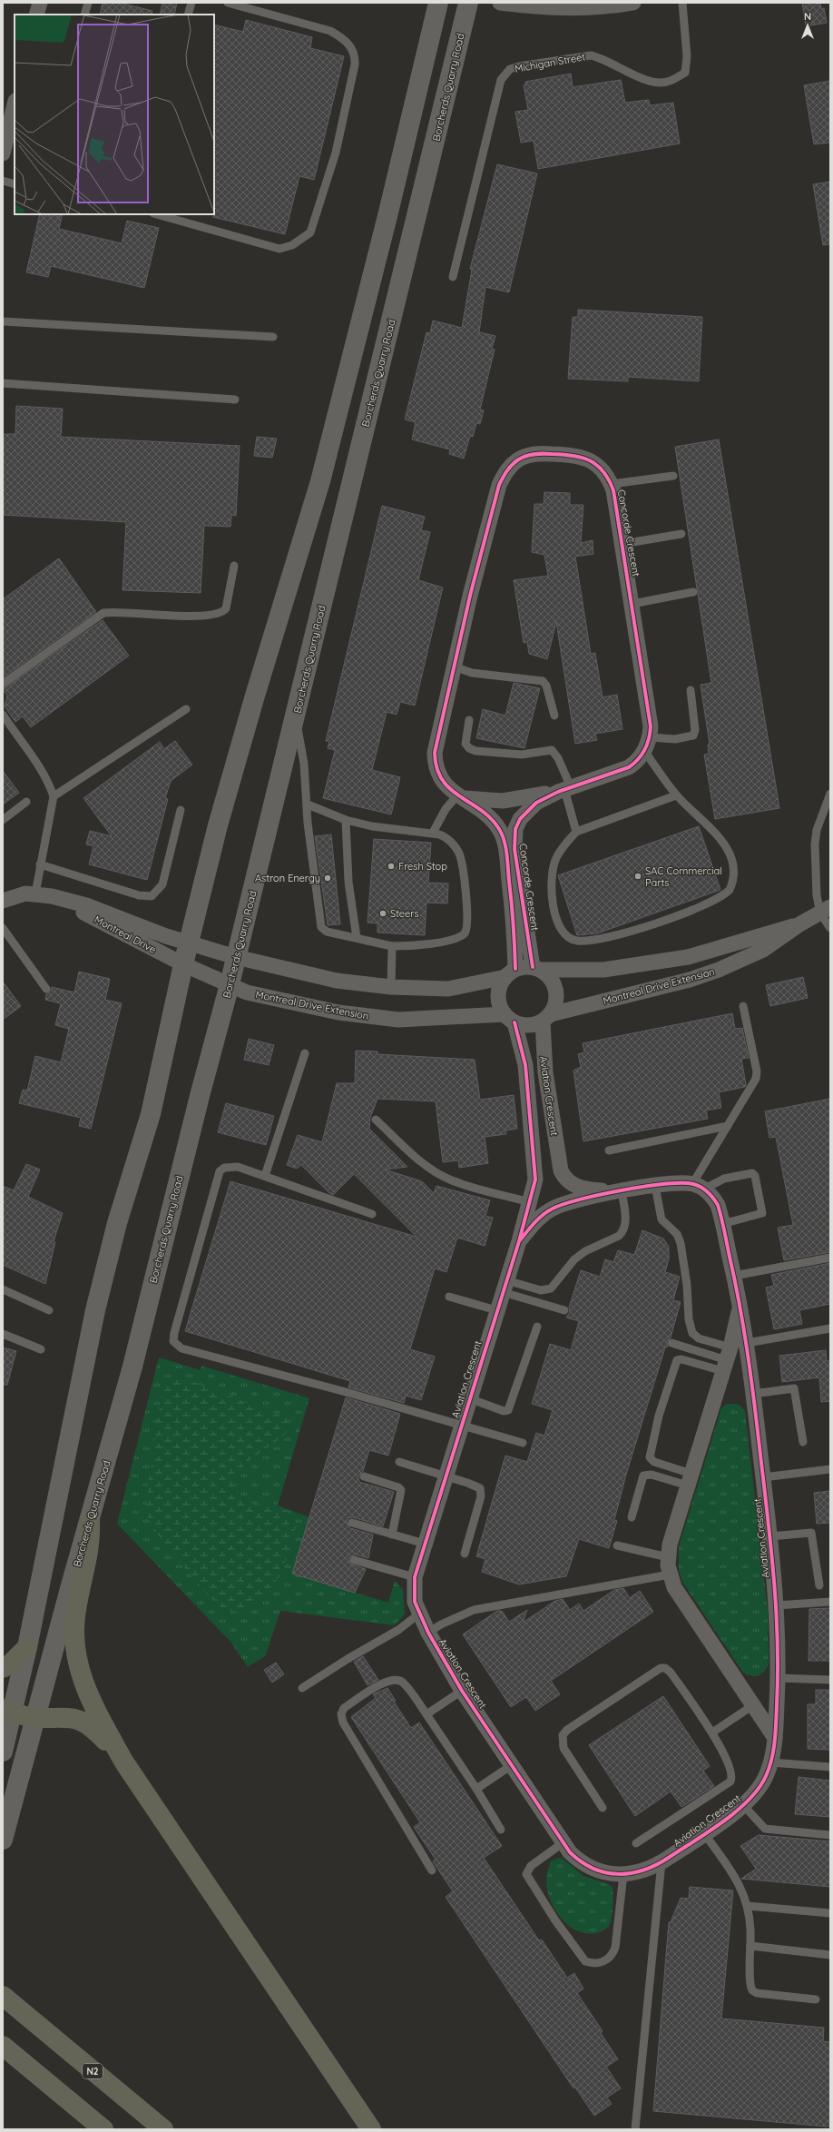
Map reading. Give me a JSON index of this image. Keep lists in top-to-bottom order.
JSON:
{
  "streets": {
    "highway": ["N2"],
    "main road": ["Borcherds Quarry Road"],
    "street": [
      "Concorde Crescent",
      "Montreal Drive",
      "Montreal Drive Extension",
      "Aviation Crescent"
    ],
    "lane": ["Michigan Street"]
  },
  "crossings": [
    ["Borcherds Quarry Road", "Montreal Drive"],
    ["Borcherds Quarry Road", "Montreal Drive Extension"],
    ["Concorde Crescent", "Montreal Drive Extension"],
    ["Concorde Crescent", "Aviation Crescent"],
    ["Montreal Drive", "Montreal Drive Extension"],
    ["Montreal Drive Extension", "Aviation Crescent"]
  ],
  "places": [
    "Fresh Stop",
    "SAC Commercial Parts",
    "Astron Energy",
    "Steers"
  ],
  "north": "top"
}
